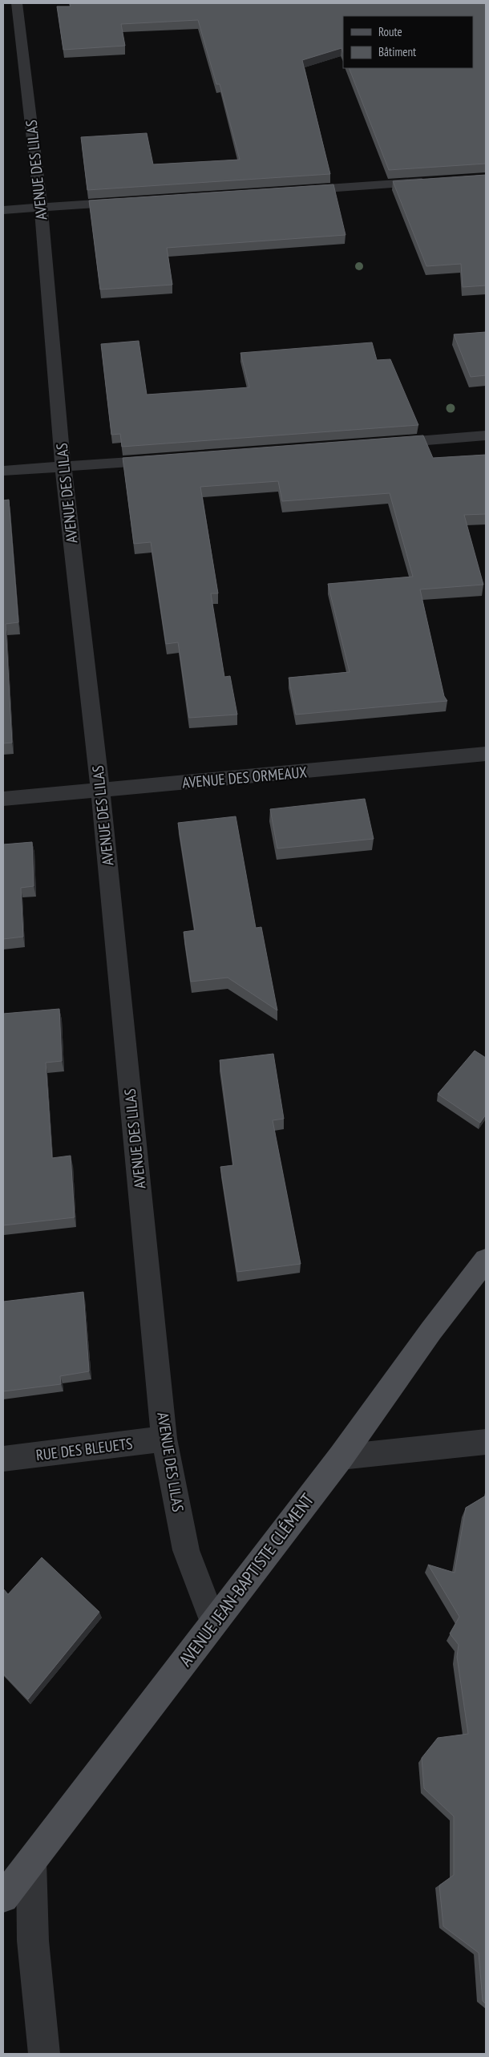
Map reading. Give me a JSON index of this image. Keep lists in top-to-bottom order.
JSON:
{
  "streets": {
    "main road": ["AVENUE JEAN-BAPTISTE CLÉMENT"],
    "street": ["AVENUE DES LILAS", "AVENUE DES ORMEAUX", "RUE DES BLEUETS"]
  },
  "crossings": [
    ["AVENUE DES LILAS", "AVENUE DES ORMEAUX"],
    ["AVENUE DES LILAS", "RUE DES BLEUETS"],
    ["AVENUE DES LILAS", "AVENUE JEAN-BAPTISTE CLÉMENT"]
  ],
  "legend": ["Route", "Bâtiment"]
}
